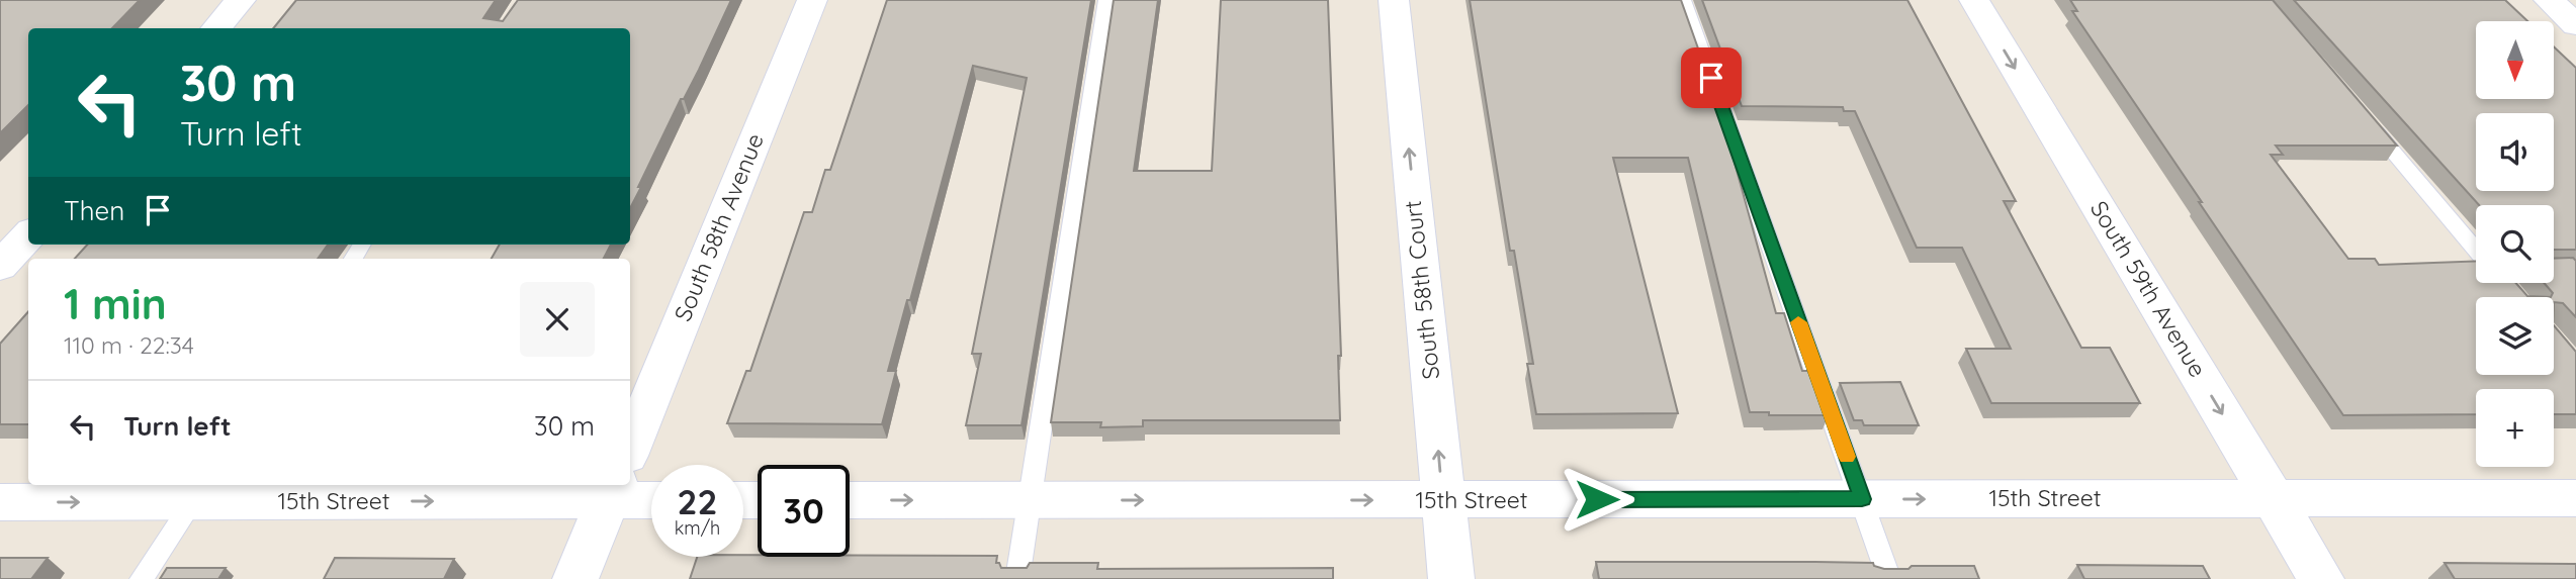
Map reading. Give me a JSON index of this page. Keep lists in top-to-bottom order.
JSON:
{
  "streets": {
    "street": [
      "South 58th Avenue",
      "South 59th Avenue",
      "South 58th Court",
      "15th Street"
    ]
  },
  "crossings": [
    ["South 59th Avenue", "15th Street"],
    ["South 58th Court", "15th Street"]
  ],
  "one_way": ["South 59th Avenue", "South 58th Court", "15th Street"],
  "north": "bottom",
  "page": {
    "map_buttons": "+",
    "turn": ["30 m", "Turn left"],
    "then": "Then",
    "heading": ["1 min", "110 m · 22:34"],
    "list": [
      {
        "name": "Turn left",
        "value": "30 m"
      }
    ],
    "speed": "22 km/h",
    "limit": "30"
  }
}
